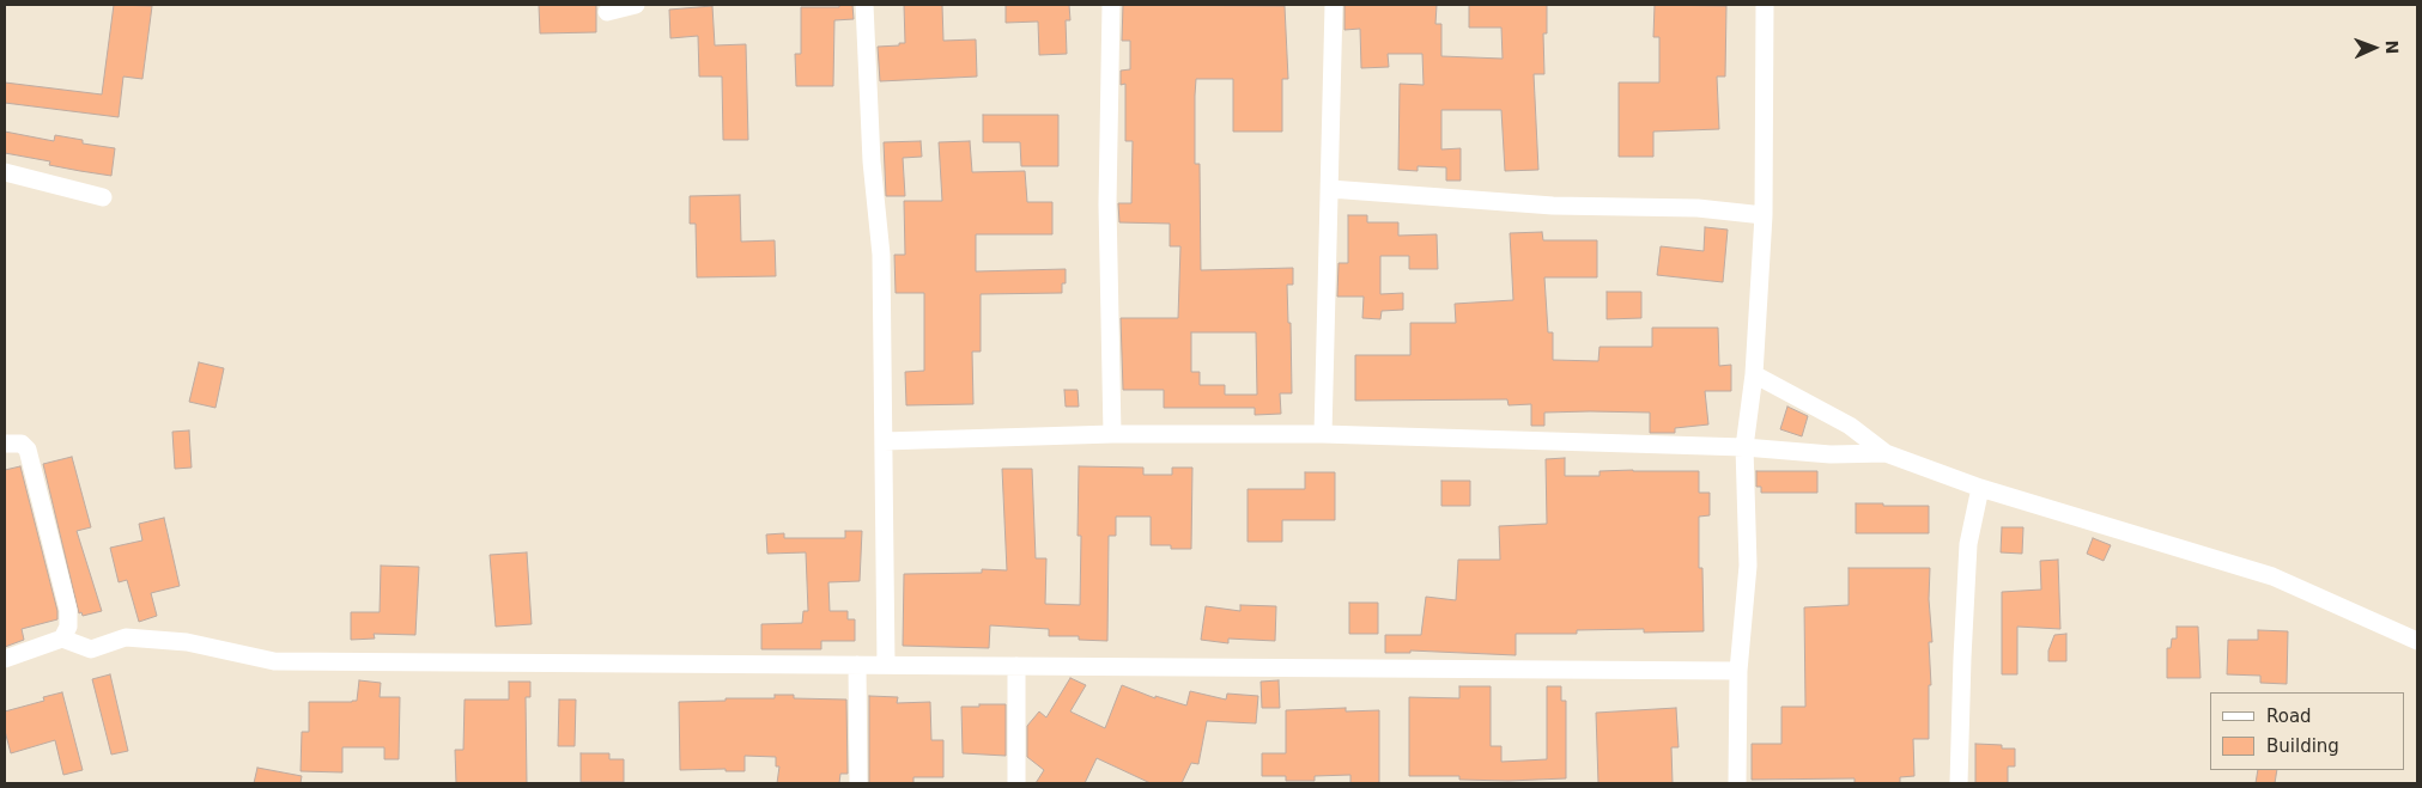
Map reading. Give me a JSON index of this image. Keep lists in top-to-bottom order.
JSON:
{
  "legend": ["Road", "Building"],
  "north": "right"
}
